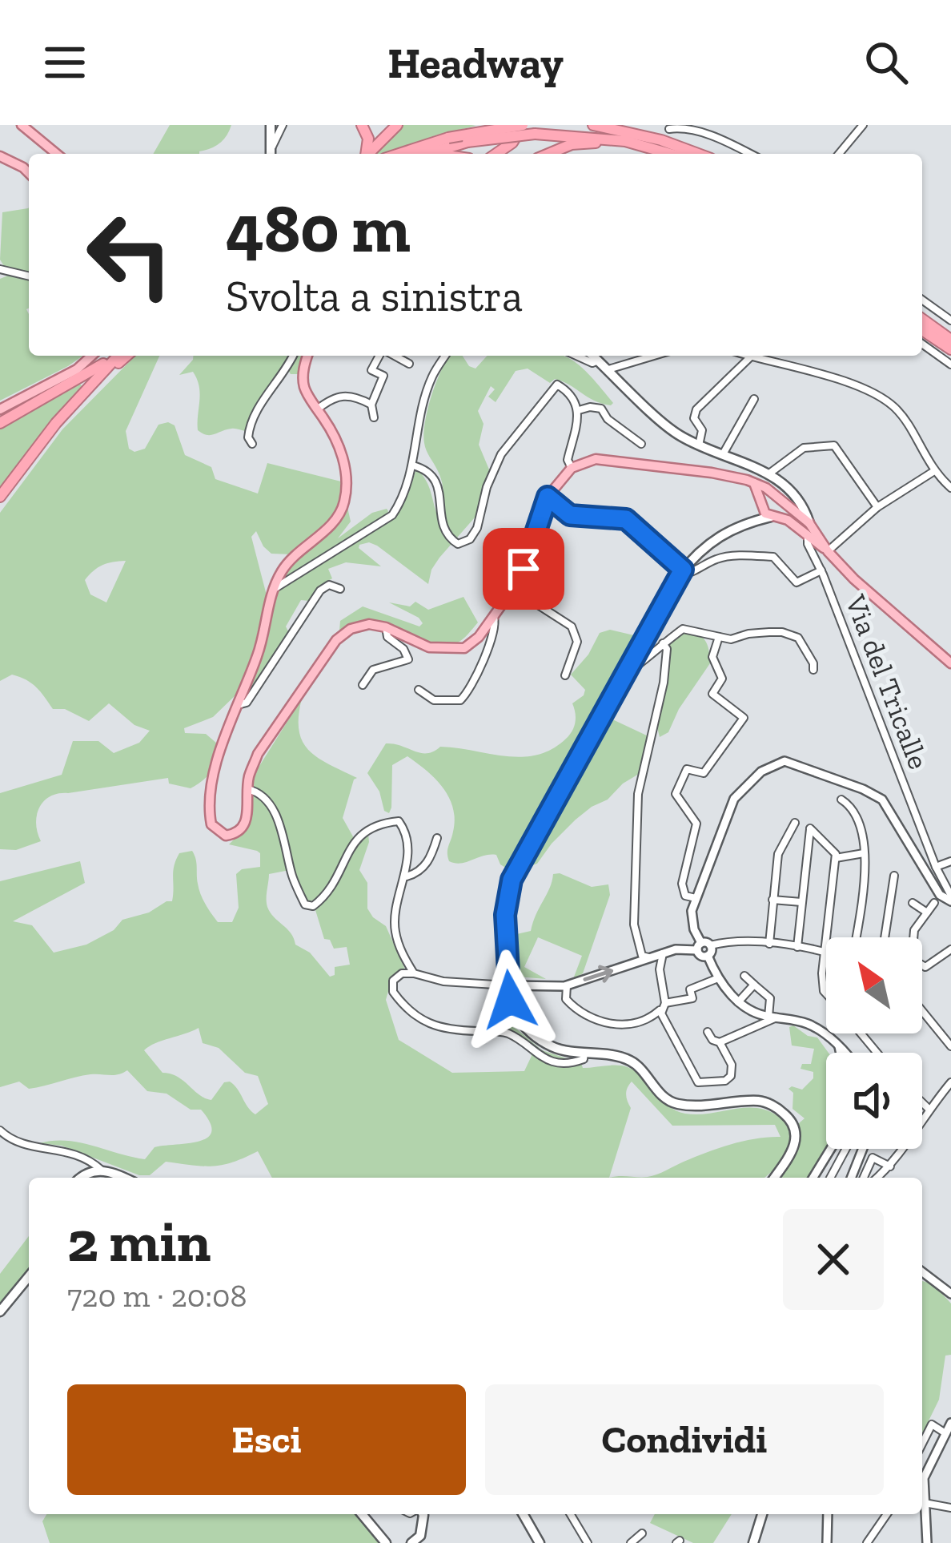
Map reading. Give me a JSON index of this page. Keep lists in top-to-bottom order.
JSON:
{
  "streets": {
    "street": ["Via del Tricalle"]
  },
  "north": "top left",
  "page": {
    "header": "Headway",
    "turn": ["480 m", "Svolta a sinistra"],
    "heading": ["2 min", "720 m · 20:08"],
    "buttons": ["Esci", "Condividi"]
  }
}
